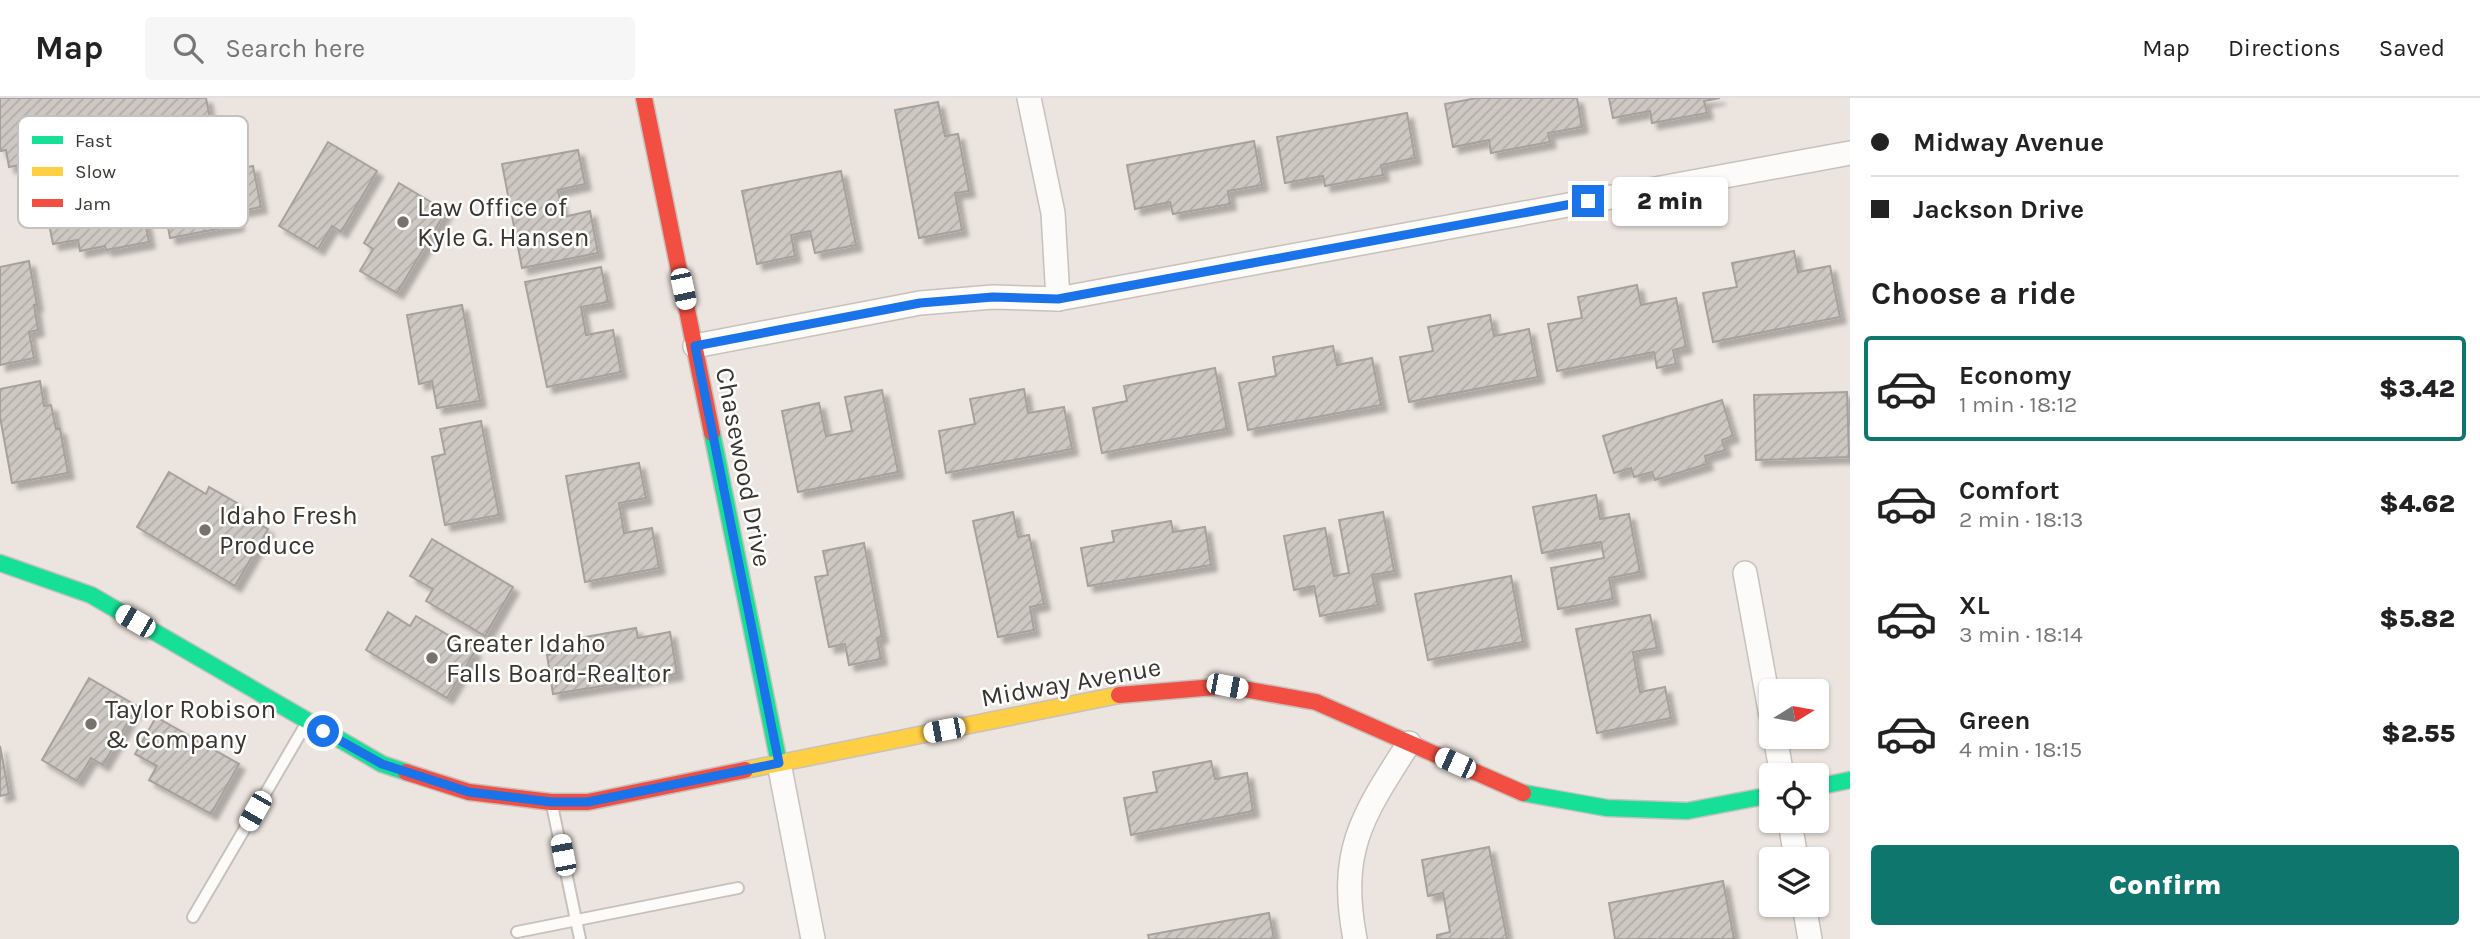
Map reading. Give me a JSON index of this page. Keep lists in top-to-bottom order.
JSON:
{
  "streets": {
    "street": ["Chasewood Drive", "Midway Avenue"]
  },
  "crossings": [
    ["Chasewood Drive", "Midway Avenue"]
  ],
  "places": [
    "Law Office of Kyle G. Hansen",
    "Idaho Fresh Produce",
    "Greater Idaho Falls Board-Realtor",
    "Taylor Robison & Company"
  ],
  "legend": ["Fast", "Slow", "Jam"],
  "north": "right",
  "page": {
    "header": "Map",
    "search": "Search here",
    "nav": ["Map", "Directions", "Saved"],
    "banner": ["Midway Avenue", "Jackson Drive"],
    "bubble": "2 min",
    "heading": "Choose a ride",
    "list": [
      {
        "name": "Economy",
        "note": "1 min · 18:12",
        "value": "$3.42"
      },
      {
        "name": "Comfort",
        "note": "2 min · 18:13",
        "value": "$4.62"
      },
      {
        "name": "XL",
        "note": "3 min · 18:14",
        "value": "$5.82"
      },
      {
        "name": "Green",
        "note": "4 min · 18:15",
        "value": "$2.55"
      }
    ],
    "buttons": "Confirm"
  }
}
